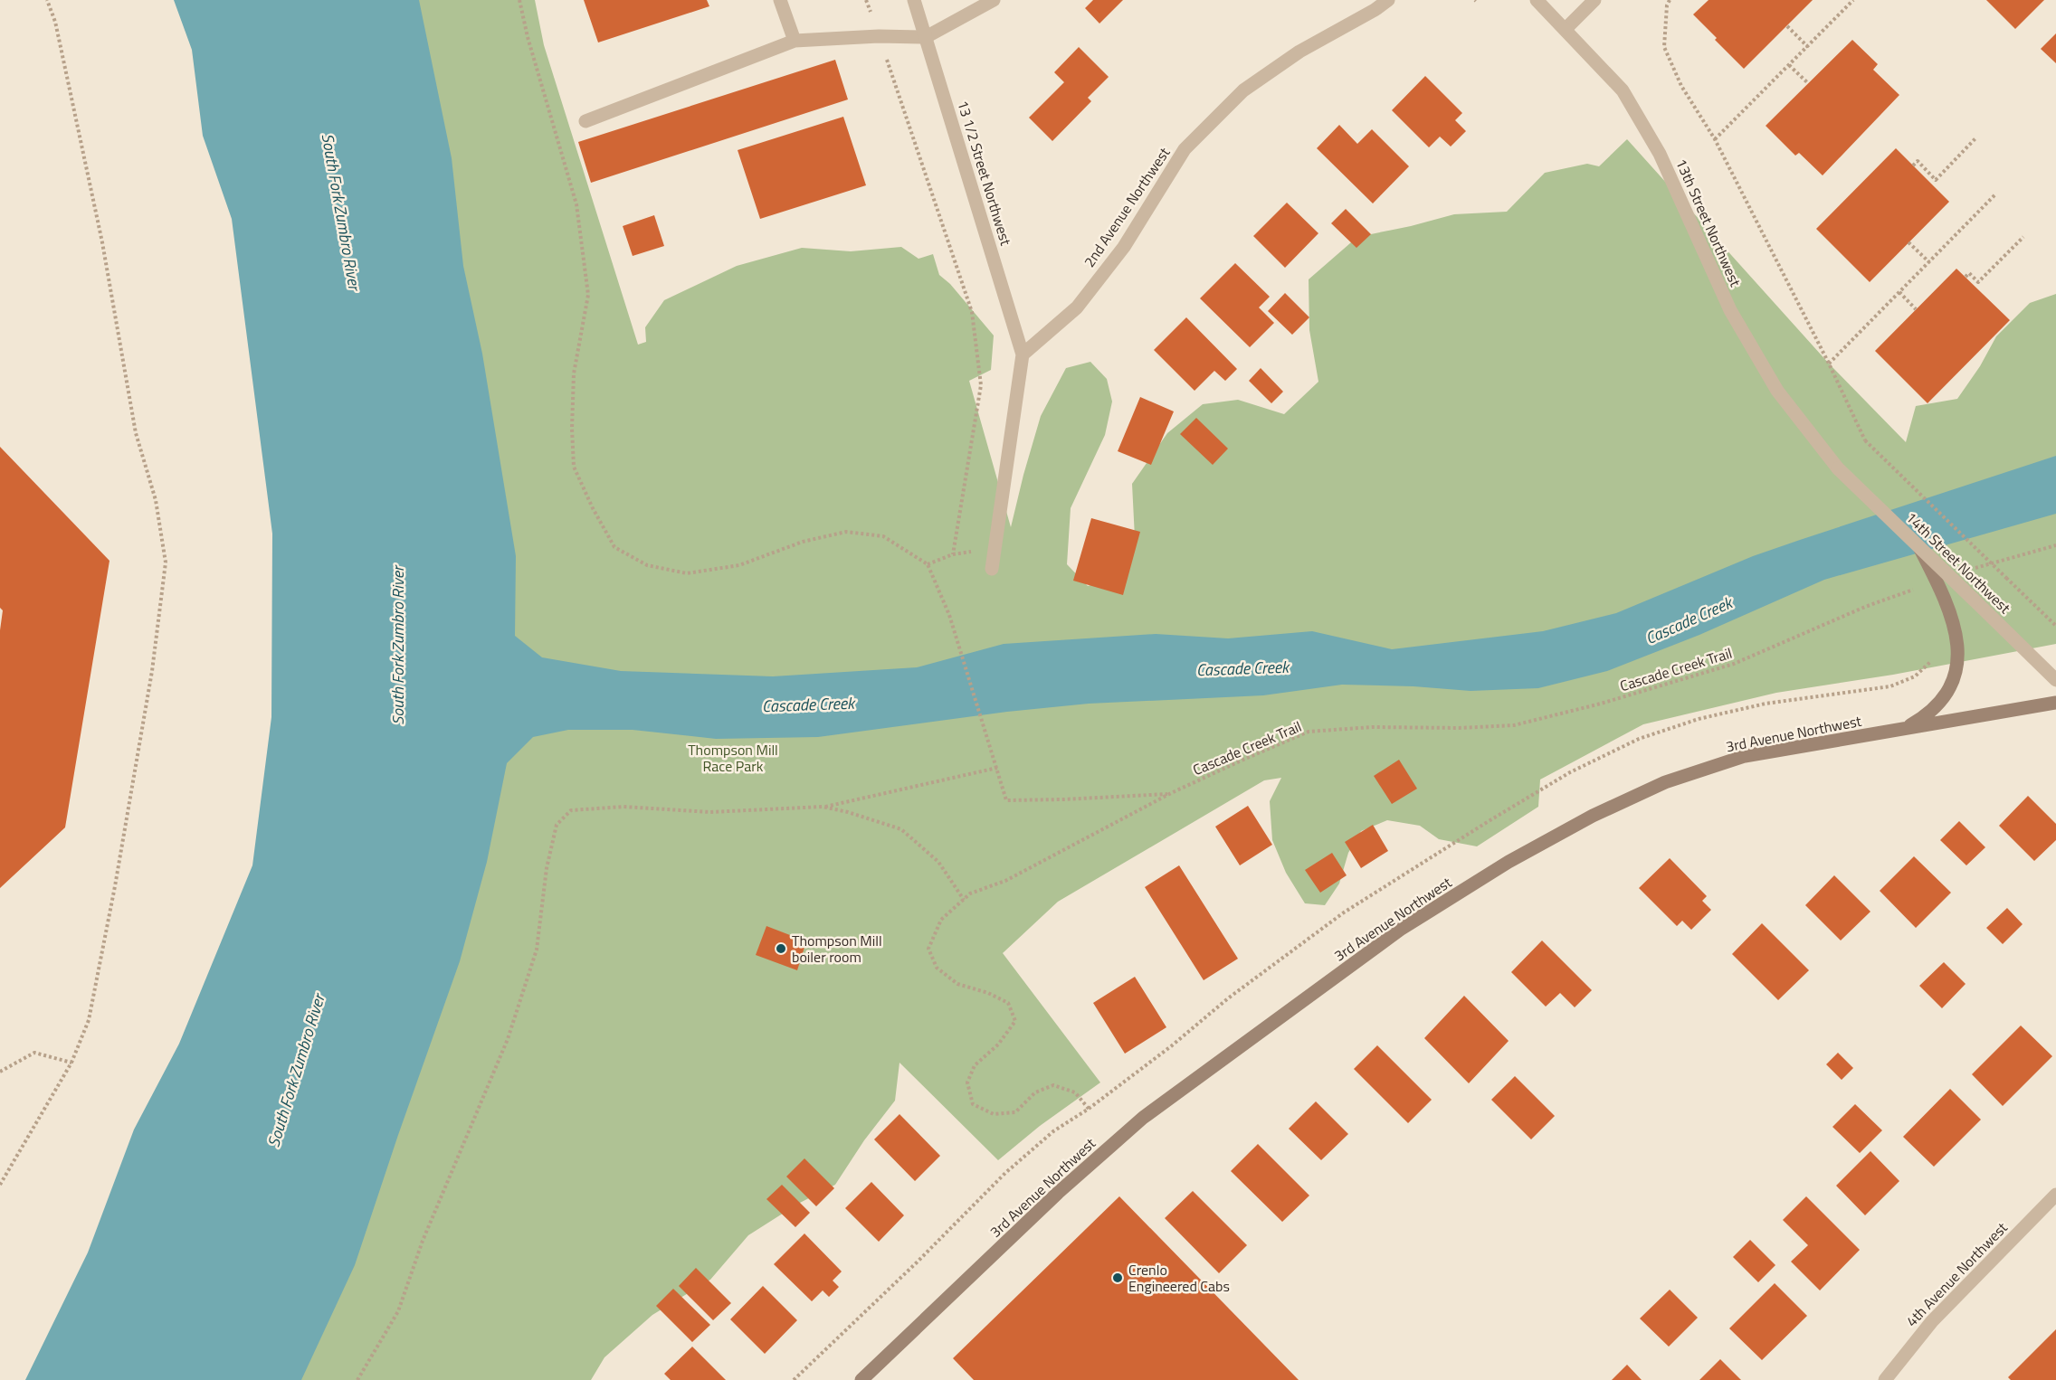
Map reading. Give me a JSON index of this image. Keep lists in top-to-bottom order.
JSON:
{
  "streets": {
    "main road": ["3rd Avenue Northwest"],
    "street": [
      "13 1/2 Street Northwest",
      "2nd Avenue Northwest",
      "13th Street Northwest",
      "14th Street Northwest",
      "4th Avenue Northwest"
    ],
    "path": ["Cascade Creek Trail"]
  },
  "crossings": [
    ["13 1/2 Street Northwest", "2nd Avenue Northwest"],
    ["13th Street Northwest", "14th Street Northwest"]
  ],
  "water": ["South Fork Zumbro River", "Cascade Creek"],
  "parks": ["Thompson Mill Race Park"],
  "places": ["Thompson Mill boiler room", "Crenlo Engineered Cabs"]
}
